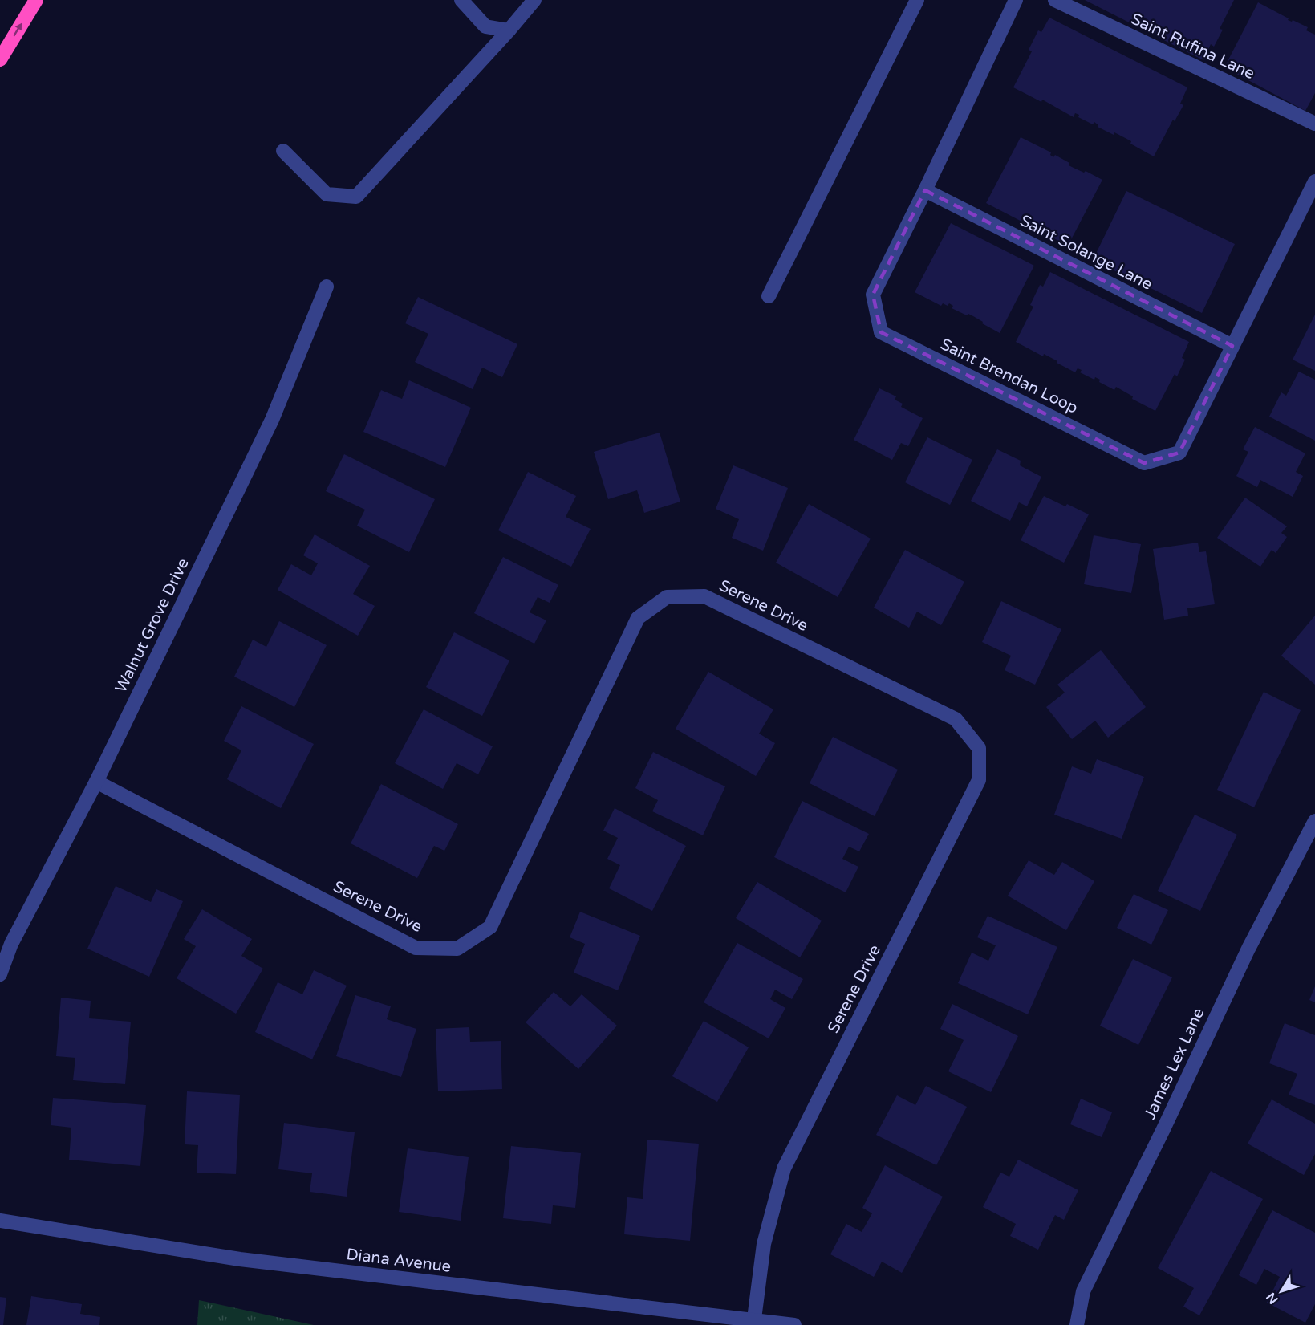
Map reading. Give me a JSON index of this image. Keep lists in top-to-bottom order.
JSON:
{
  "streets": {
    "street": [
      "Saint Rufina Lane",
      "Saint Solange Lane",
      "Saint Brendan Loop",
      "Serene Drive",
      "Walnut Grove Drive",
      "James Lex Lane",
      "Diana Avenue"
    ]
  },
  "crossings": [
    ["Saint Solange Lane", "Saint Brendan Loop"],
    ["Serene Drive", "Walnut Grove Drive"],
    ["Serene Drive", "Diana Avenue"]
  ],
  "north": "bottom left"
}
